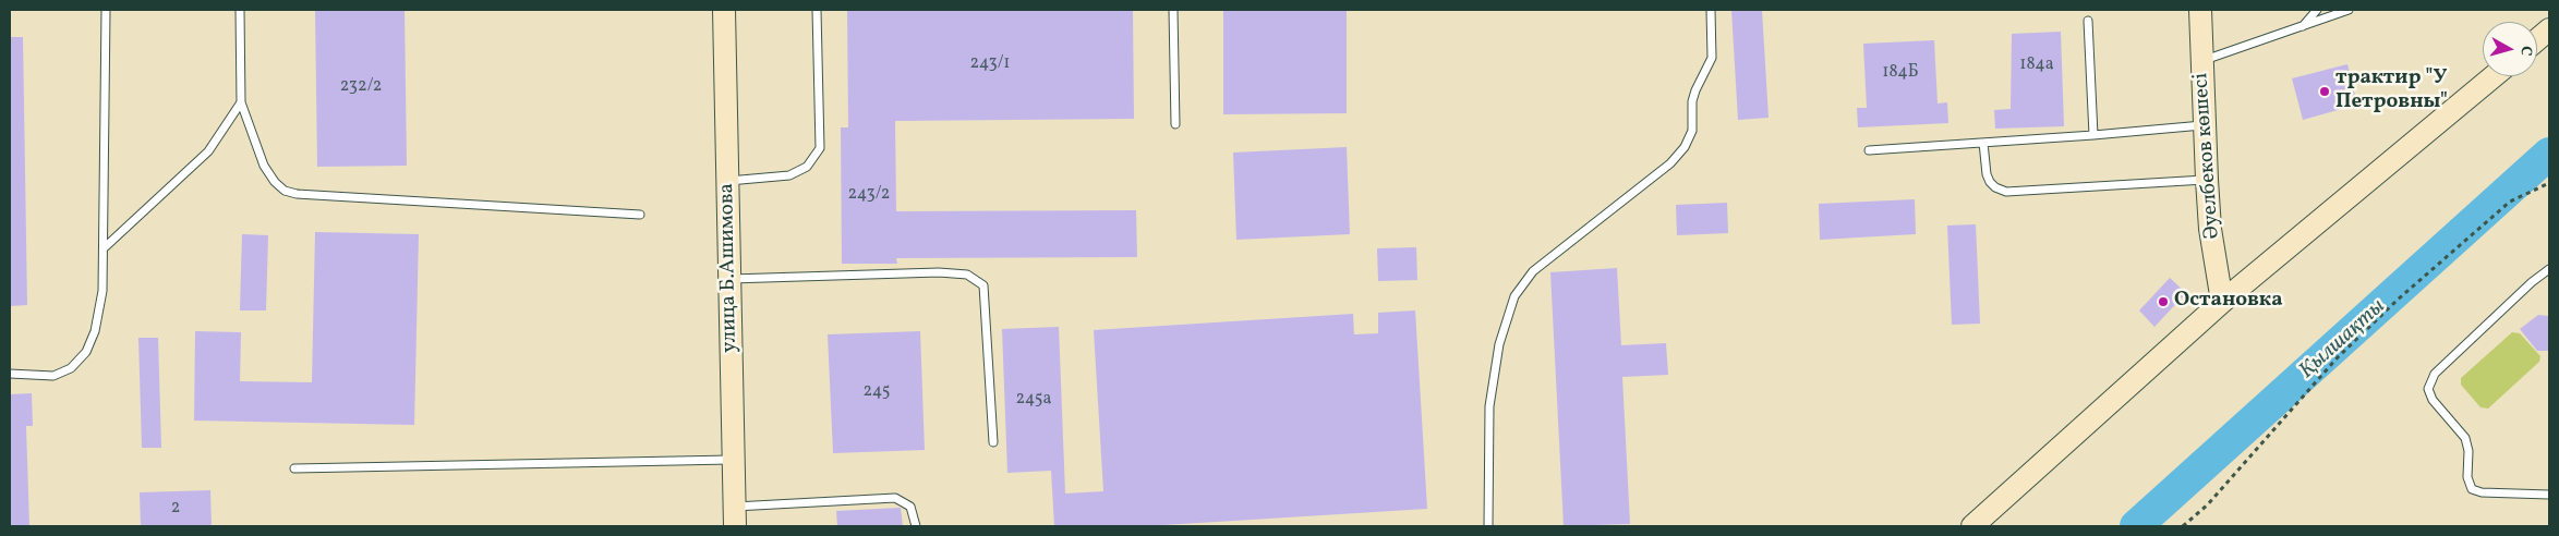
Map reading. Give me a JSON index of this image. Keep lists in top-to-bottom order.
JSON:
{
  "streets": {
    "street": ["Әуелбеков көшесі", "улица Б.Ашимова"]
  },
  "water": ["Қылшақты"],
  "places": ["трактир \"У Петровны\"", "Остановка"],
  "house_numbers": [
    "243/1",
    "184а",
    "184Б",
    "232/2",
    "243/2",
    "245",
    "245а",
    "2"
  ],
  "north": "right"
}
